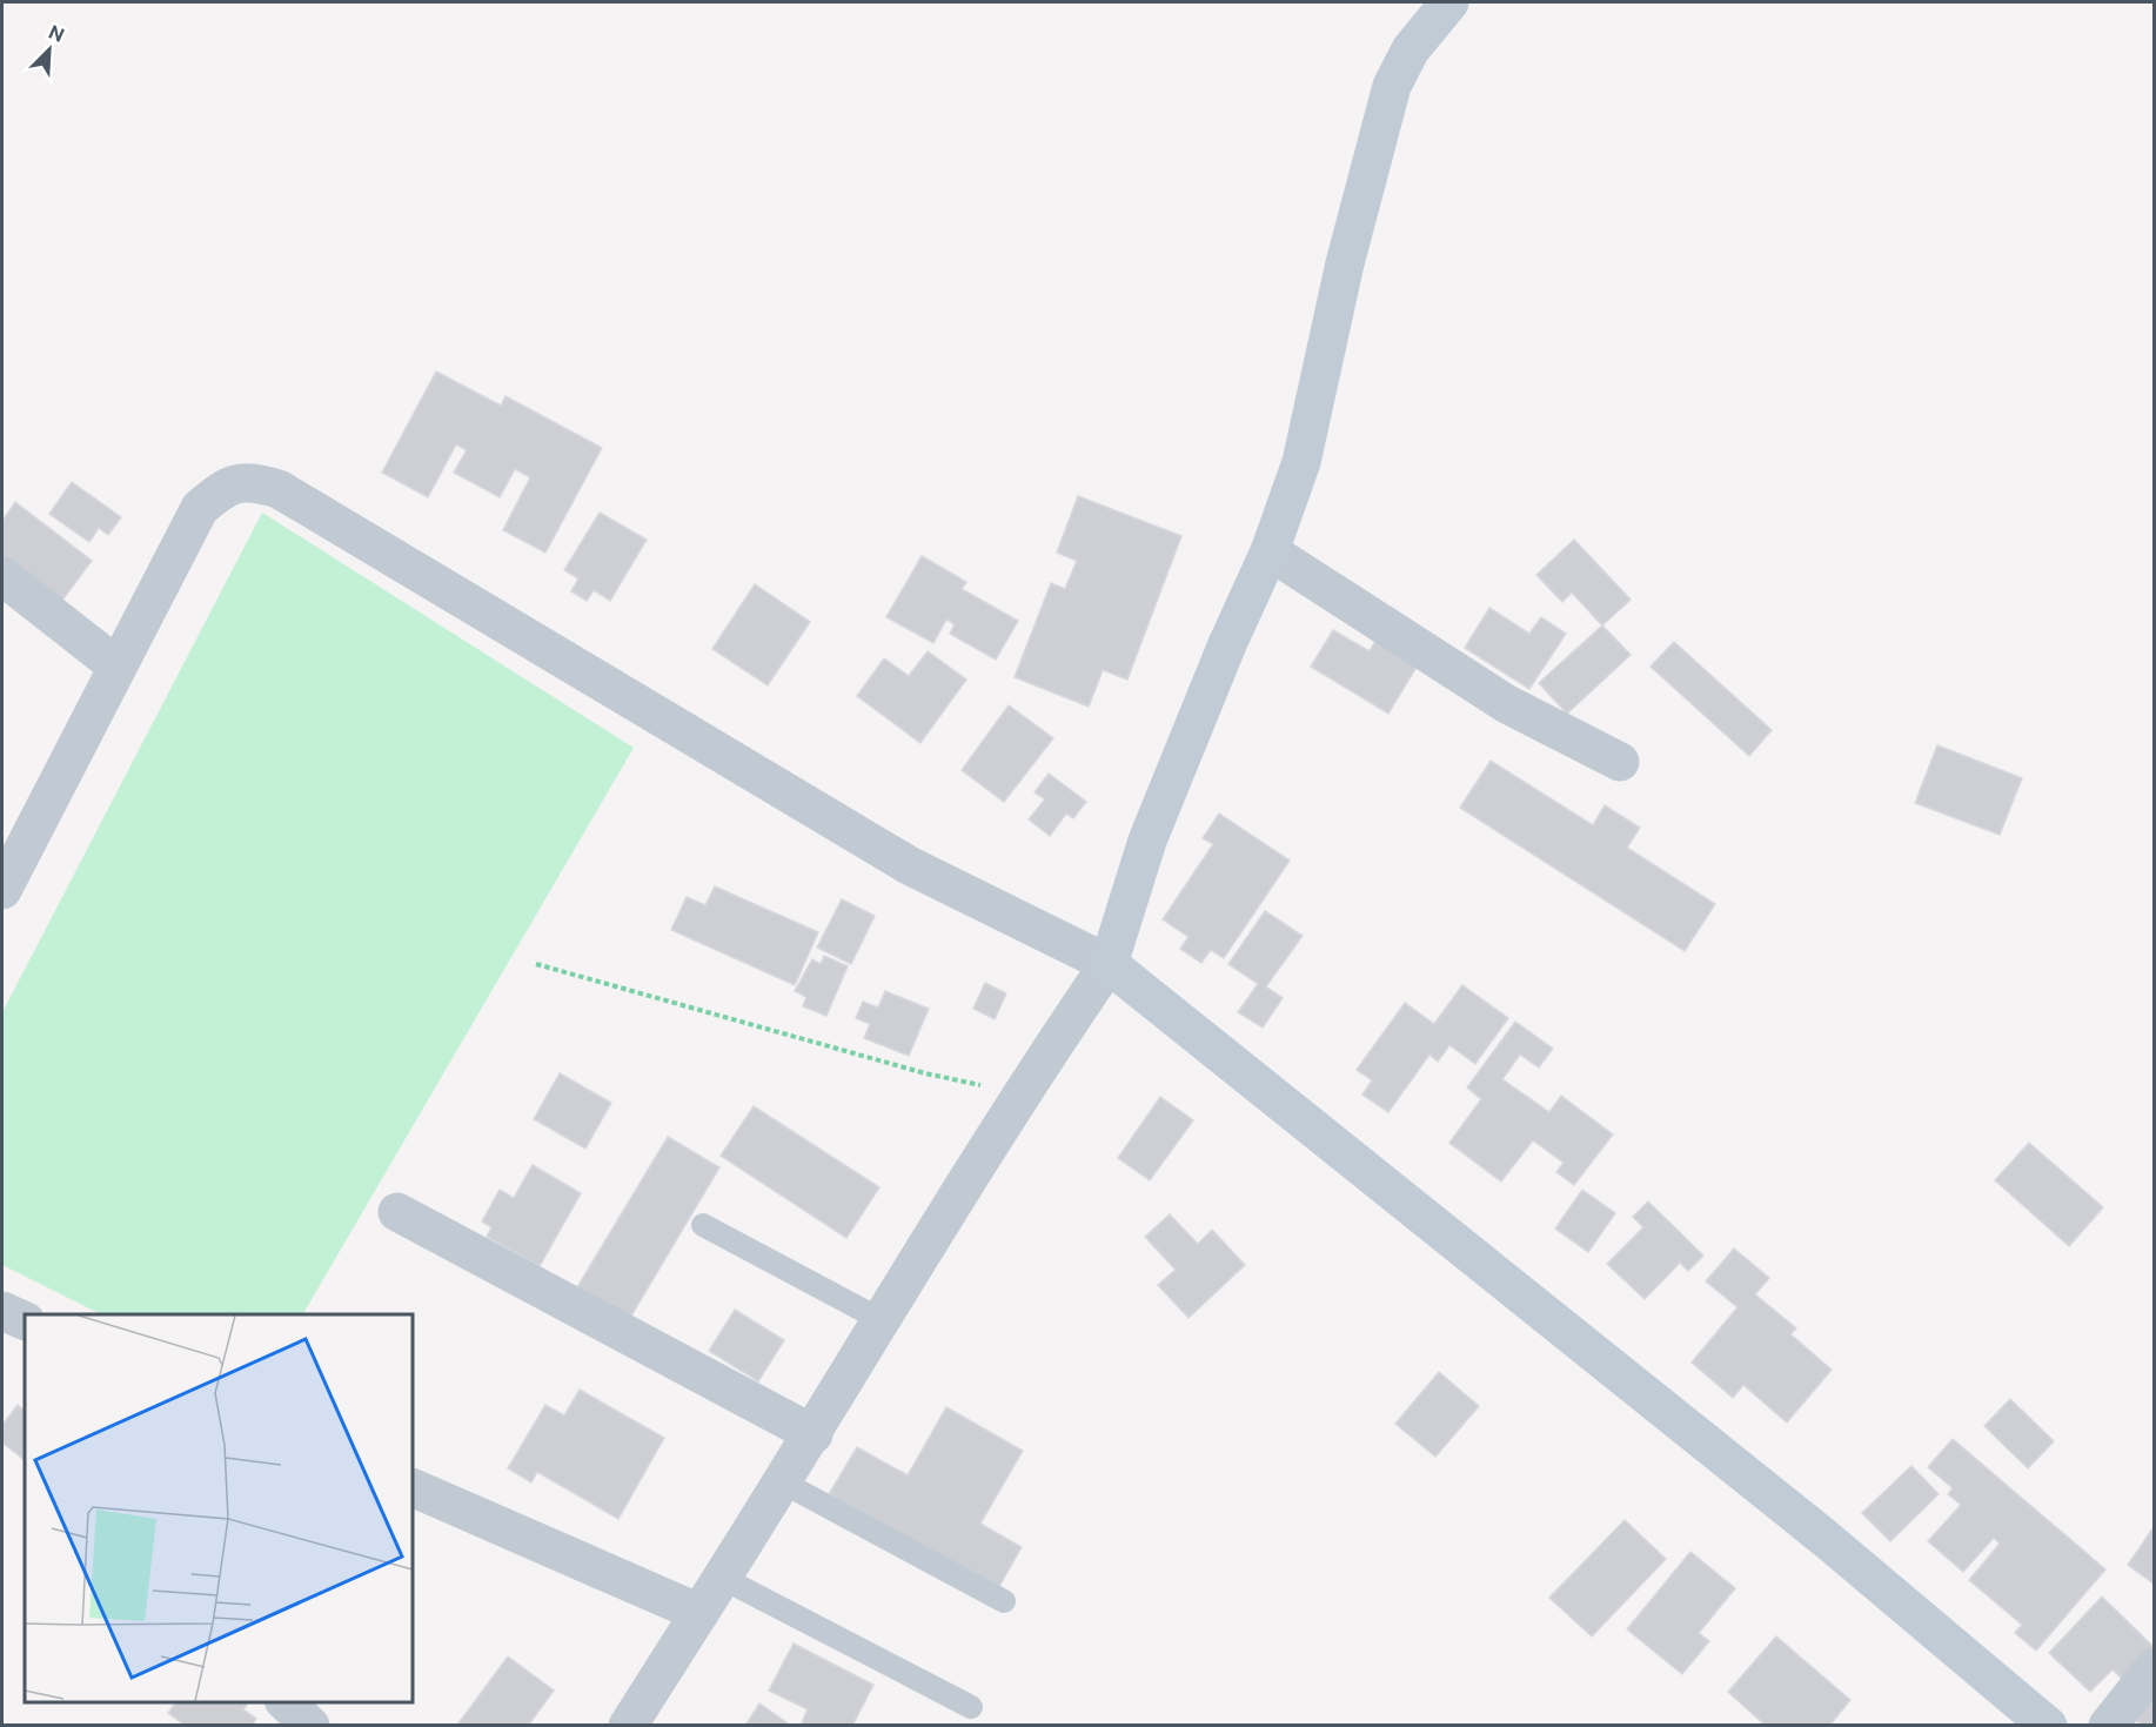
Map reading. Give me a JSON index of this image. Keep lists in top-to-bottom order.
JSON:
{
  "north": "top right"
}
